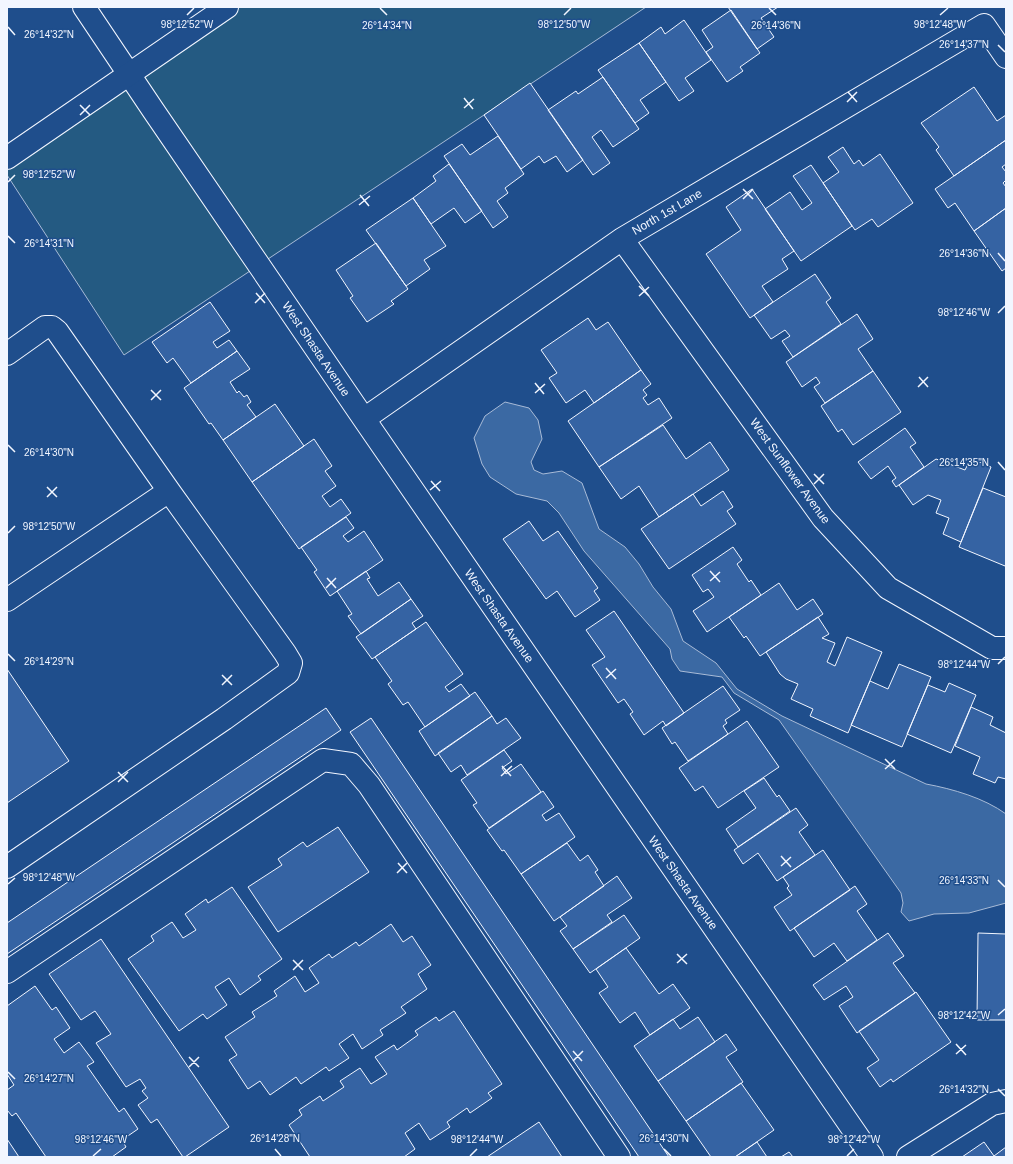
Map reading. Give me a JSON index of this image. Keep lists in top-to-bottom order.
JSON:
{
  "streets": {
    "street": ["North 1st Lane", "West Shasta Avenue", "West Sunflower Avenue"]
  },
  "crossings": [
    ["North 1st Lane", "West Shasta Avenue"],
    ["North 1st Lane", "West Sunflower Avenue"]
  ],
  "coordinates": [
    "98°12'52\"W",
    "98°12'50\"W",
    "98°12'48\"W",
    "26°14'36\"N",
    "26°14'34\"N",
    "26°14'32\"N",
    "26°14'37\"N",
    "26°14'31\"N",
    "98°12'46\"W",
    "26°14'30\"N",
    "26°14'35\"N",
    "26°14'29\"N",
    "98°12'44\"W",
    "26°14'33\"N",
    "98°12'42\"W",
    "26°14'27\"N",
    "26°14'28\"N"
  ]
}
